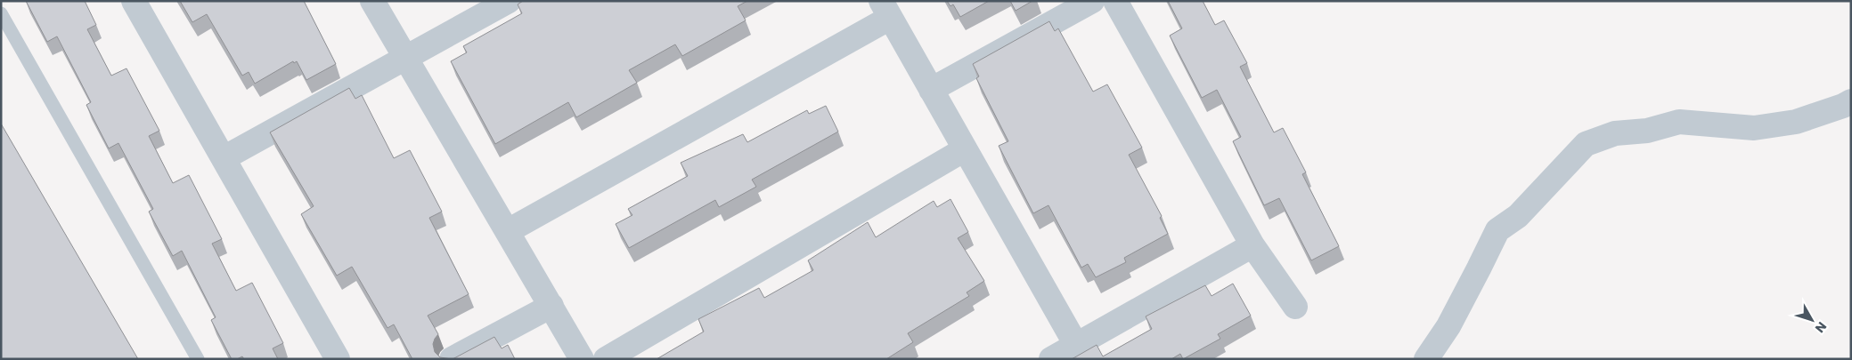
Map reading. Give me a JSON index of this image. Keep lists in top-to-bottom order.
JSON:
{
  "north": "bottom right"
}
